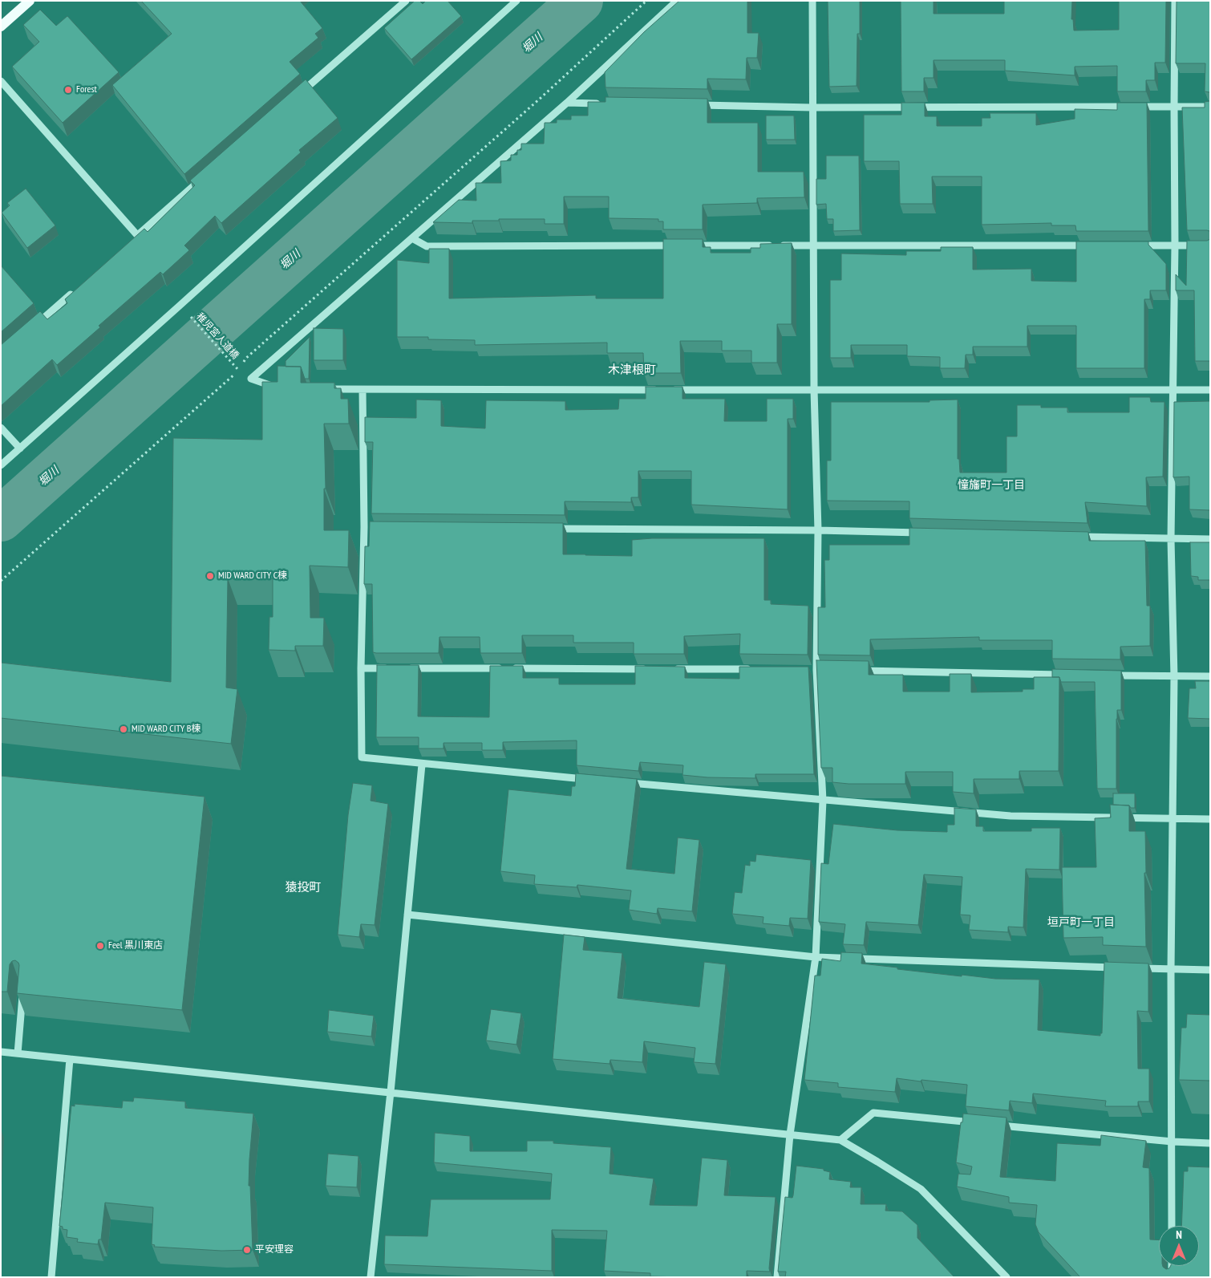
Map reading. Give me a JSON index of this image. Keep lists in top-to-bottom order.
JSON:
{
  "streets": {
    "path": ["稚児宮人道橋"]
  },
  "districts": [
    "木津根町",
    "憧旛町一丁目",
    "猿投町",
    "垣戸町一丁目"
  ],
  "water": ["堀川"],
  "places": [
    "Forest",
    "MID WARD CITY C棟",
    "MID WARD CITY B棟",
    "Feel 黒川東店",
    "平安理容"
  ],
  "north": "top"
}
